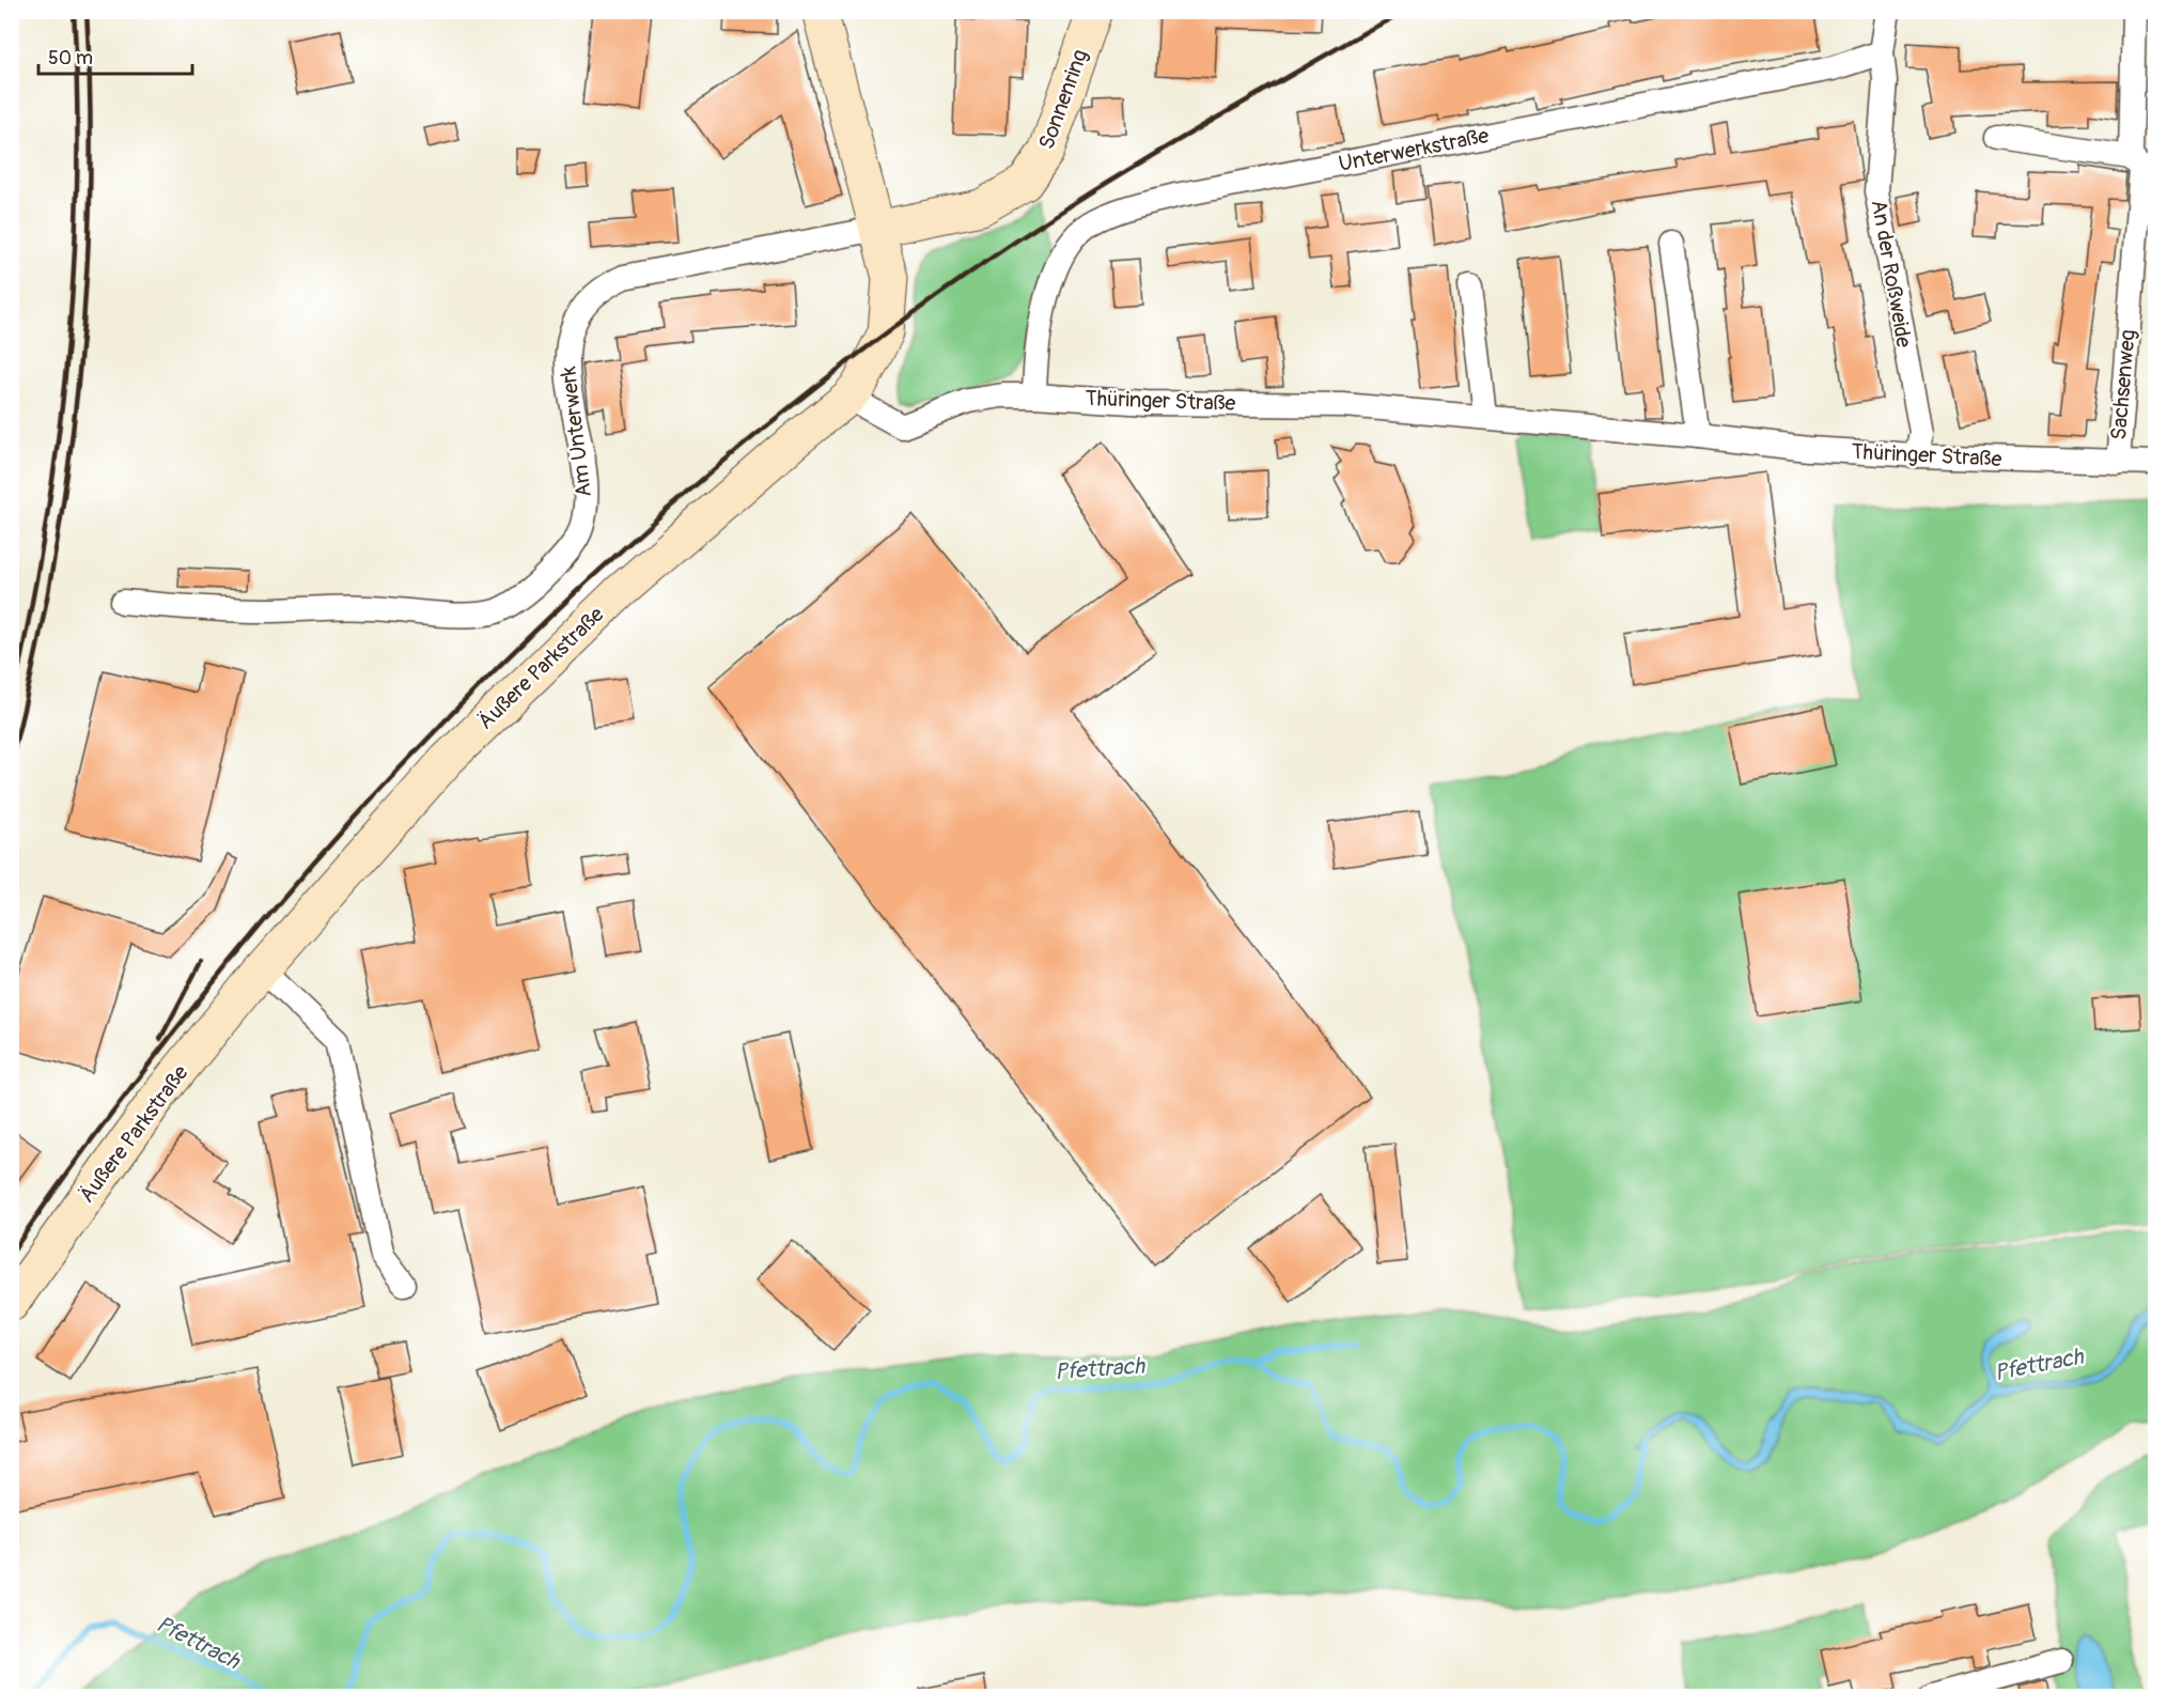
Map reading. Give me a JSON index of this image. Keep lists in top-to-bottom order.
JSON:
{
  "streets": {
    "street": [
      "Sonnenring",
      "Unterwerkstraße",
      "An der Roßweide",
      "Sachsenweg",
      "Thüringer Straße",
      "Am Unterwerk",
      "Äußere Parkstraße"
    ]
  },
  "crossings": [
    ["Sonnenring", "Am Unterwerk"],
    ["Unterwerkstraße", "An der Roßweide"],
    ["Unterwerkstraße", "Thüringer Straße"],
    ["An der Roßweide", "Thüringer Straße"],
    ["Sachsenweg", "Thüringer Straße"],
    ["Thüringer Straße", "Äußere Parkstraße"]
  ],
  "water": ["Pfettrach"],
  "scale_bar": "50 m"
}
